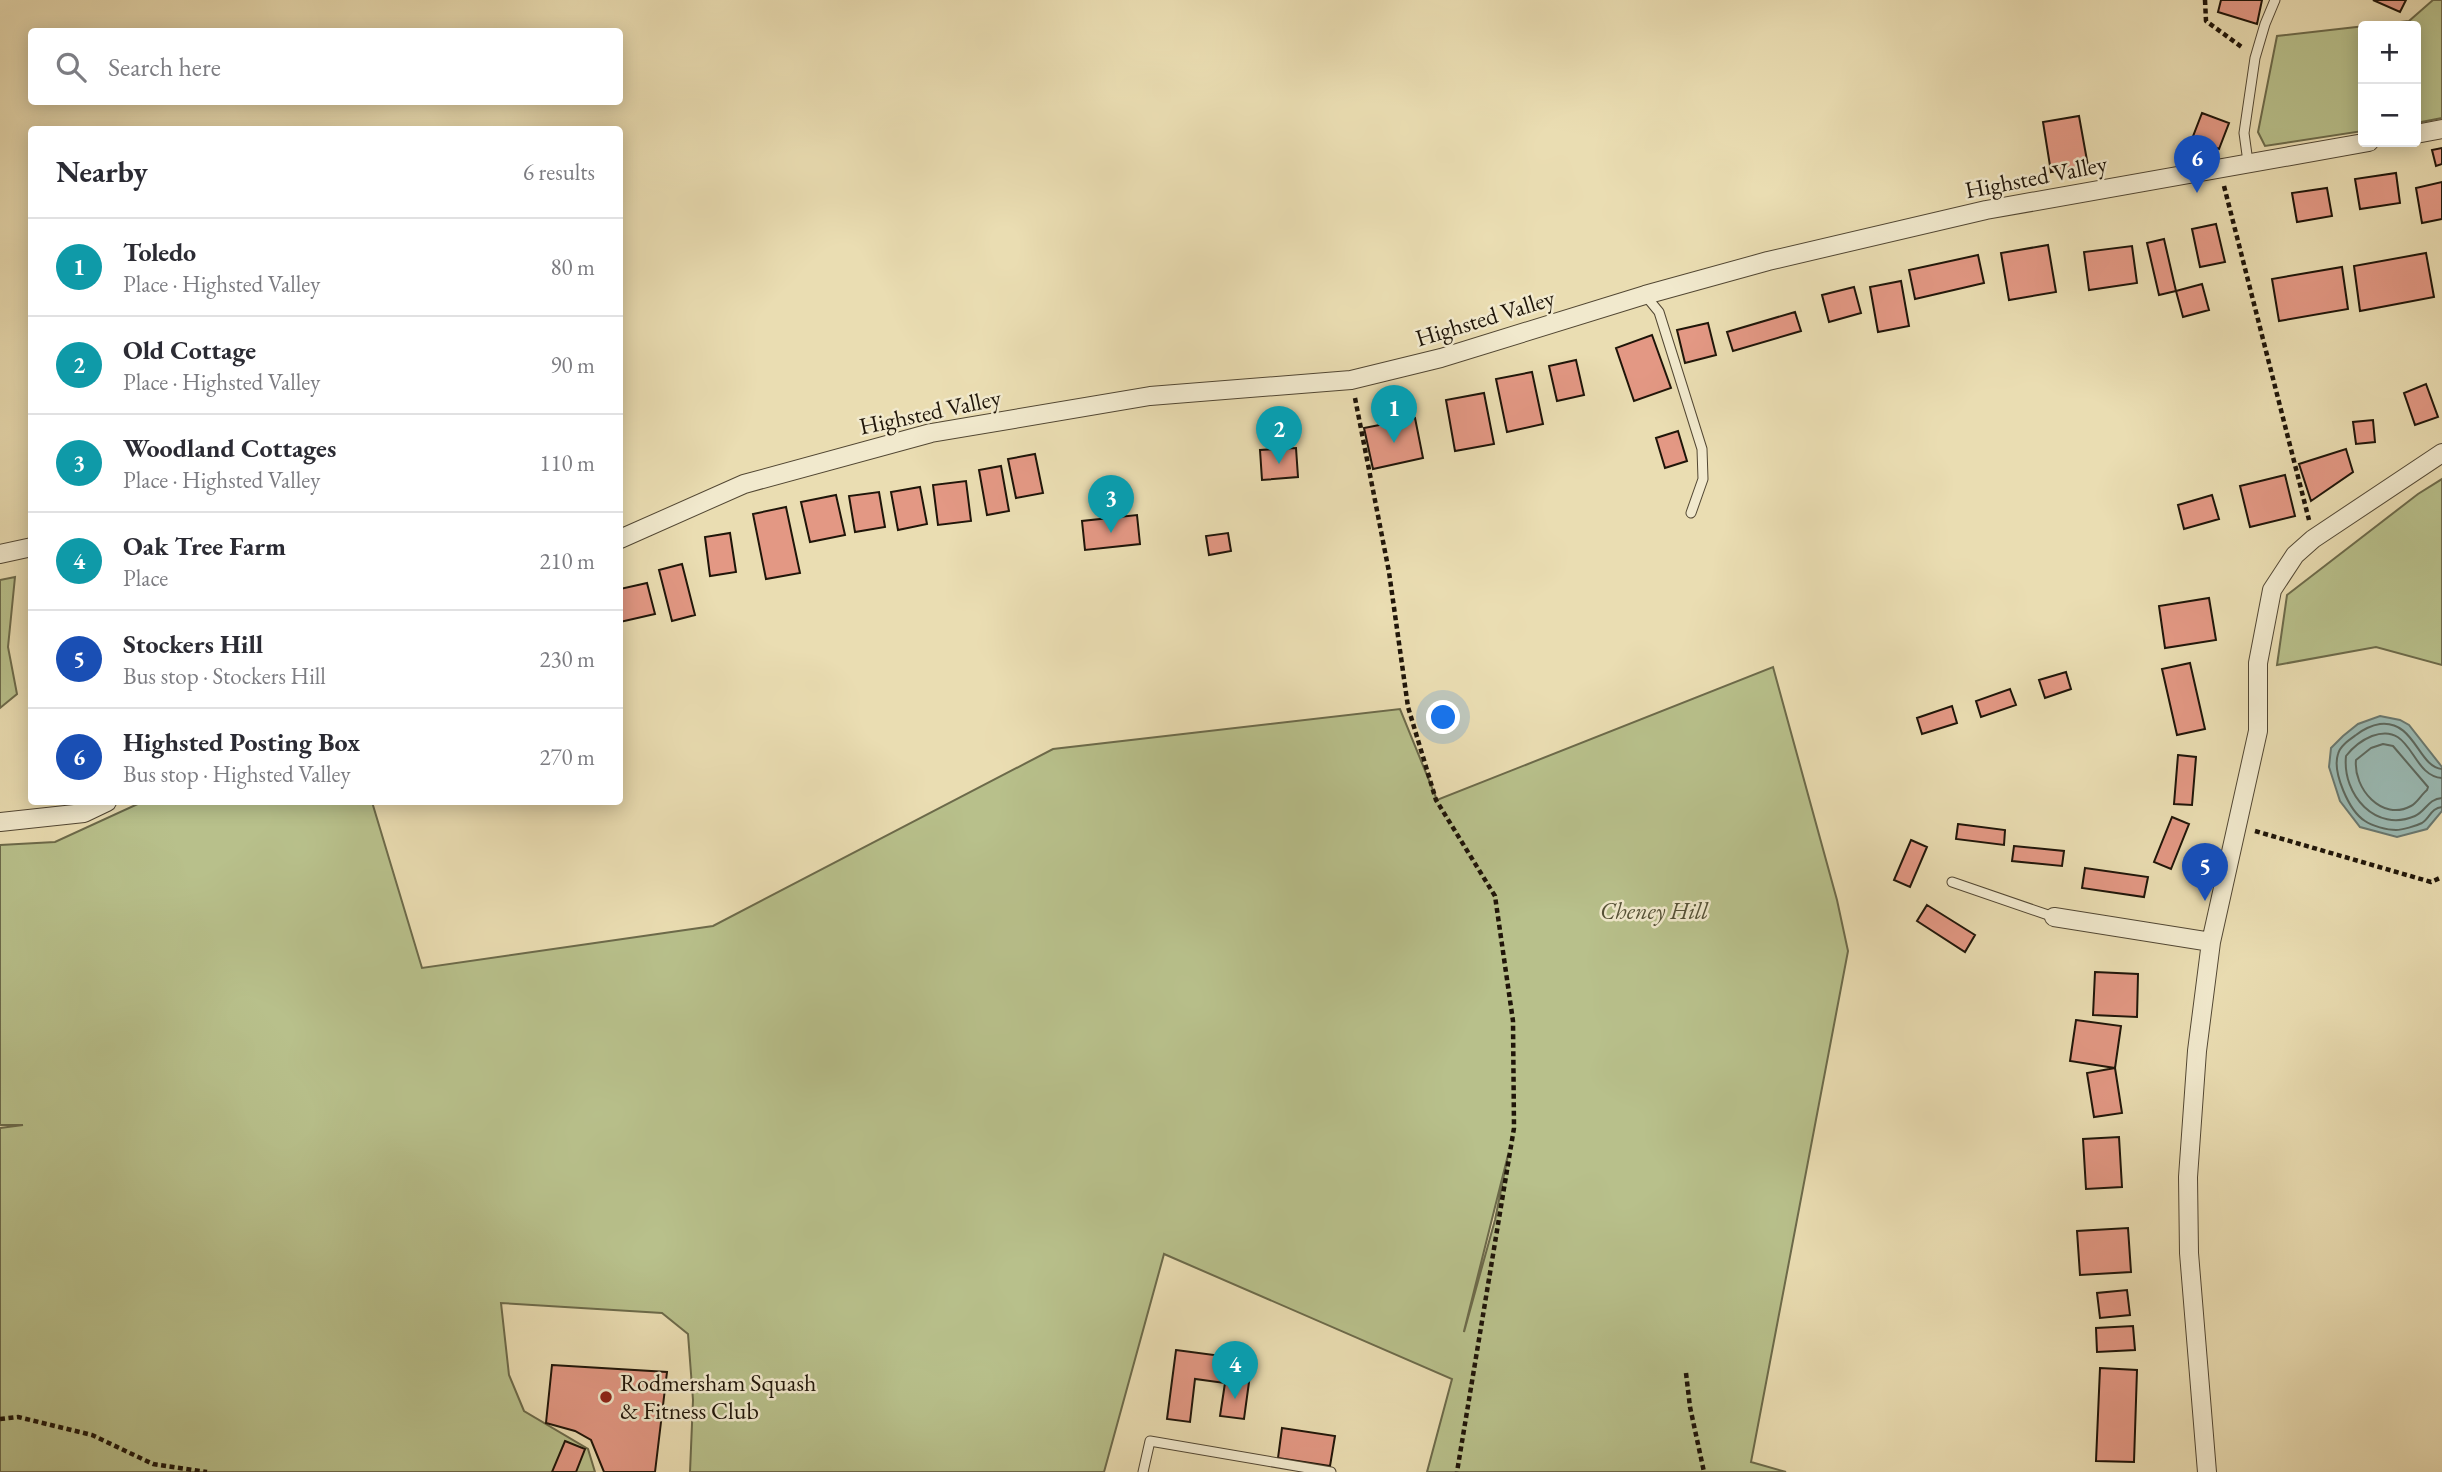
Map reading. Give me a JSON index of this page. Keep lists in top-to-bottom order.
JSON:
{
  "streets": {
    "street": ["Highsted Valley"]
  },
  "parks": ["Cheney Hill"],
  "places": ["Rodmersham Squash & Fitness Club"],
  "page": {
    "map_buttons": ["+", "−"],
    "search": "Search here",
    "heading": ["Nearby", "6 results"],
    "pins": [
      "6",
      "1",
      "2",
      "3",
      "5",
      "4"
    ],
    "list": [
      {
        "mark": "1",
        "name": "Toledo",
        "note": "Place · Highsted Valley",
        "value": "80 m"
      },
      {
        "mark": "2",
        "name": "Old Cottage",
        "note": "Place · Highsted Valley",
        "value": "90 m"
      },
      {
        "mark": "3",
        "name": "Woodland Cottages",
        "note": "Place · Highsted Valley",
        "value": "110 m"
      },
      {
        "mark": "4",
        "name": "Oak Tree Farm",
        "note": "Place",
        "value": "210 m"
      },
      {
        "mark": "5",
        "name": "Stockers Hill",
        "note": "Bus stop · Stockers Hill",
        "value": "230 m"
      },
      {
        "mark": "6",
        "name": "Highsted Posting Box",
        "note": "Bus stop · Highsted Valley",
        "value": "270 m"
      }
    ]
  }
}
